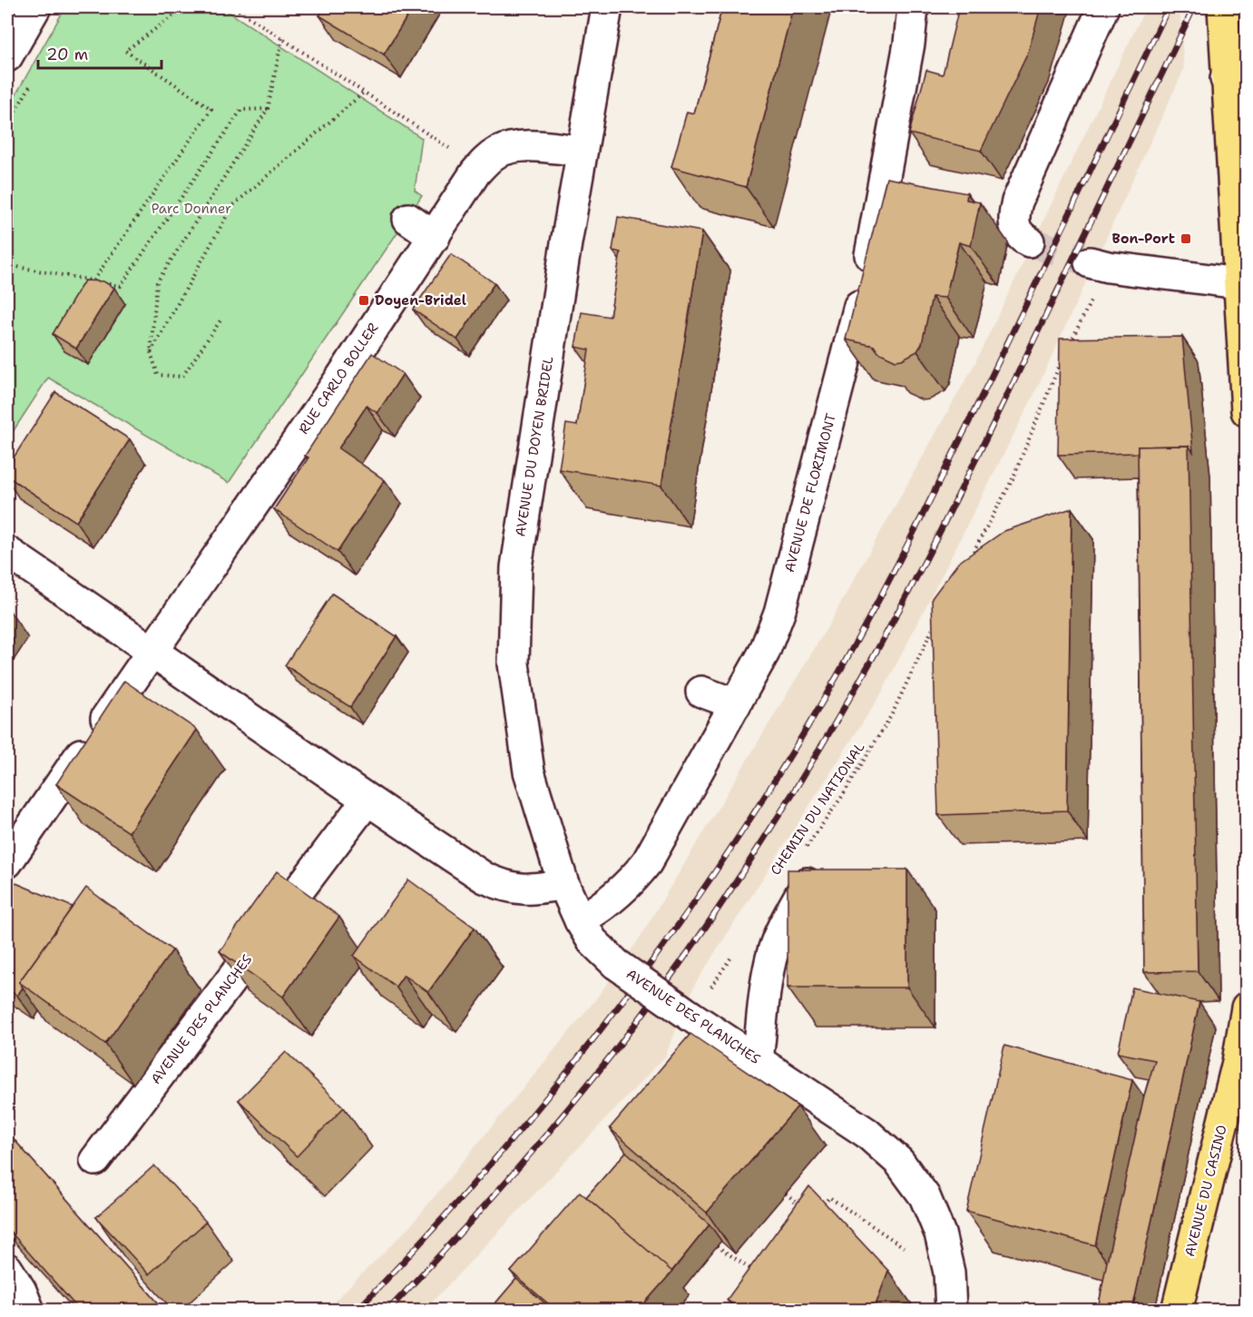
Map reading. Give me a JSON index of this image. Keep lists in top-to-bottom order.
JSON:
{
  "streets": {
    "main road": ["AVENUE DU CASINO"],
    "street": [
      "RUE CARLO BOLLER",
      "AVENUE DU DOYEN BRIDEL",
      "AVENUE DE FLORIMONT",
      "AVENUE DES PLANCHES"
    ],
    "path": ["CHEMIN DU NATIONAL"]
  },
  "crossings": [
    ["RUE CARLO BOLLER", "AVENUE DU DOYEN BRIDEL"],
    ["AVENUE DU DOYEN BRIDEL", "AVENUE DES PLANCHES"],
    ["AVENUE DE FLORIMONT", "AVENUE DES PLANCHES"]
  ],
  "parks": ["Parc Donner"],
  "places": {
    "transit": ["Bon-Port", "Doyen-Bridel"]
  },
  "scale_bar": "20 m"
}
